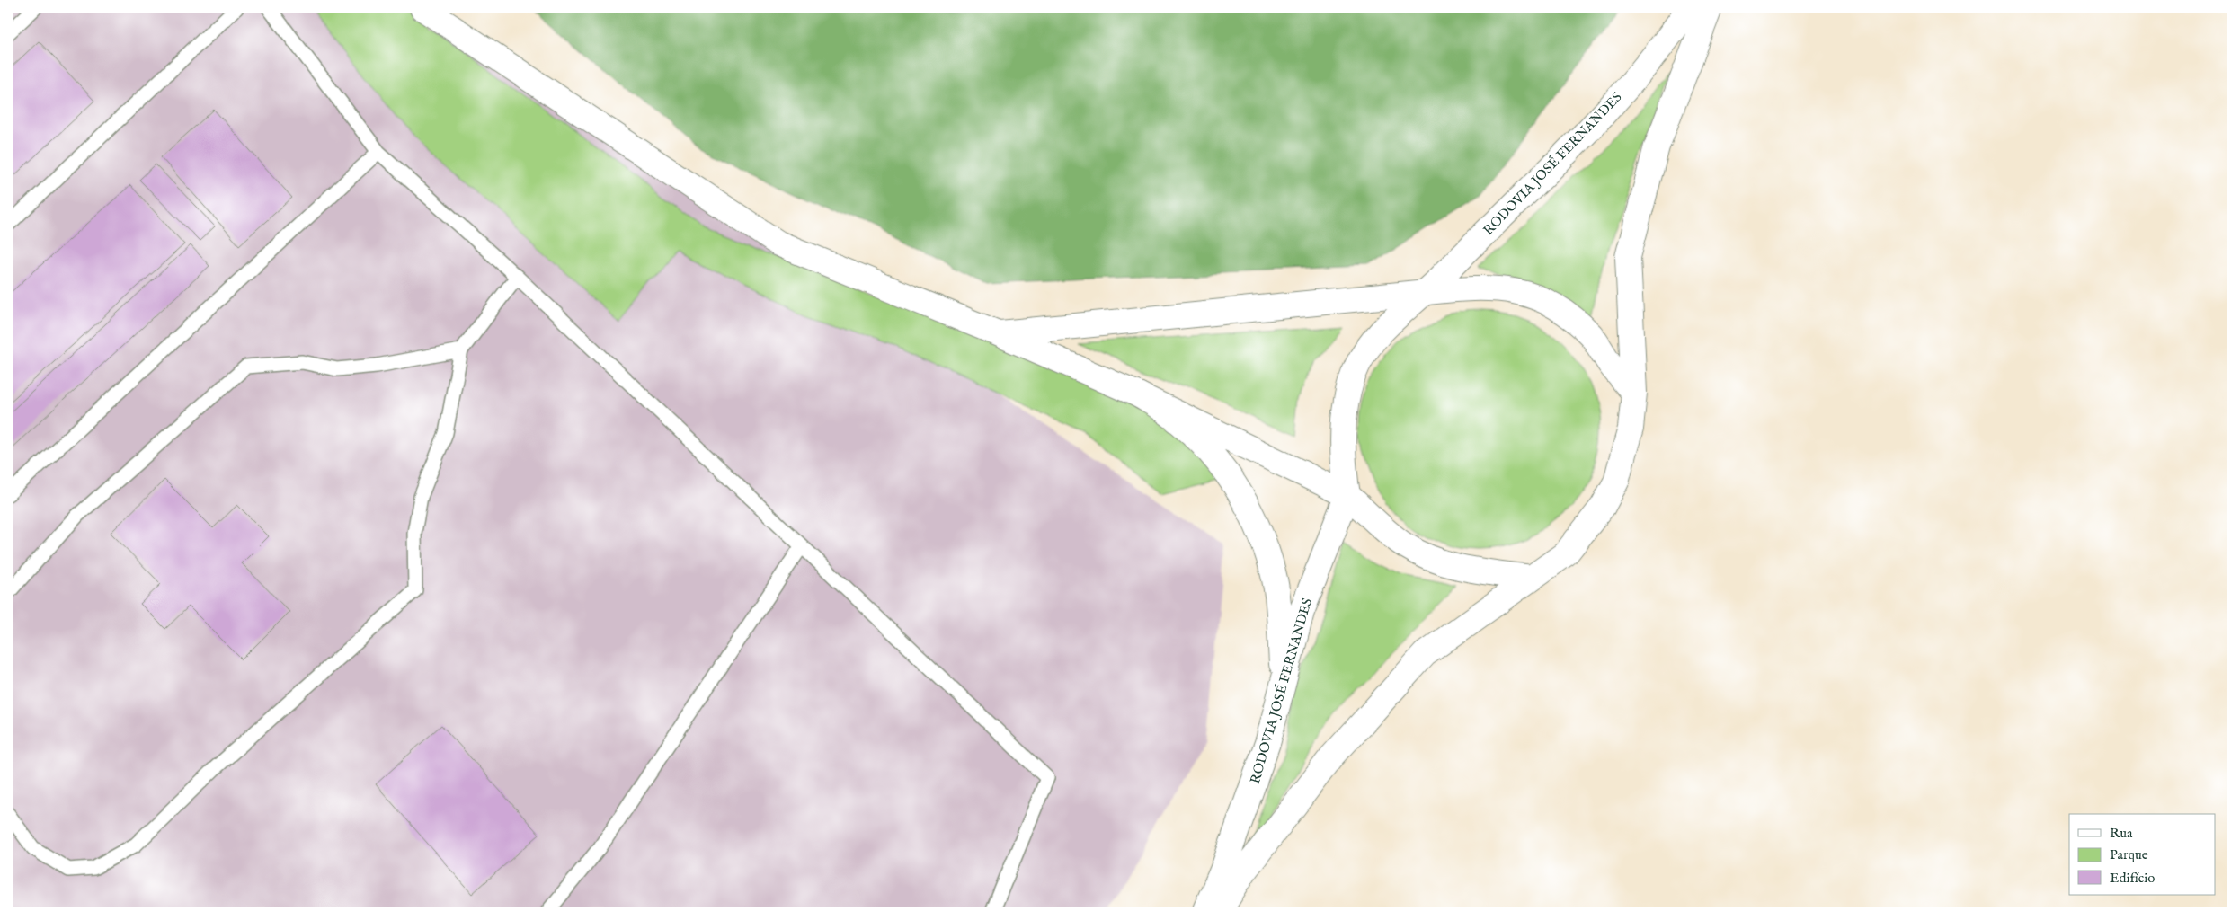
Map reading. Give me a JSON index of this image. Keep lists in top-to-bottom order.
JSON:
{
  "streets": {
    "main road": ["RODOVIA JOSÉ FERNANDES"]
  },
  "legend": ["Rua", "Parque", "Edifício"]
}
